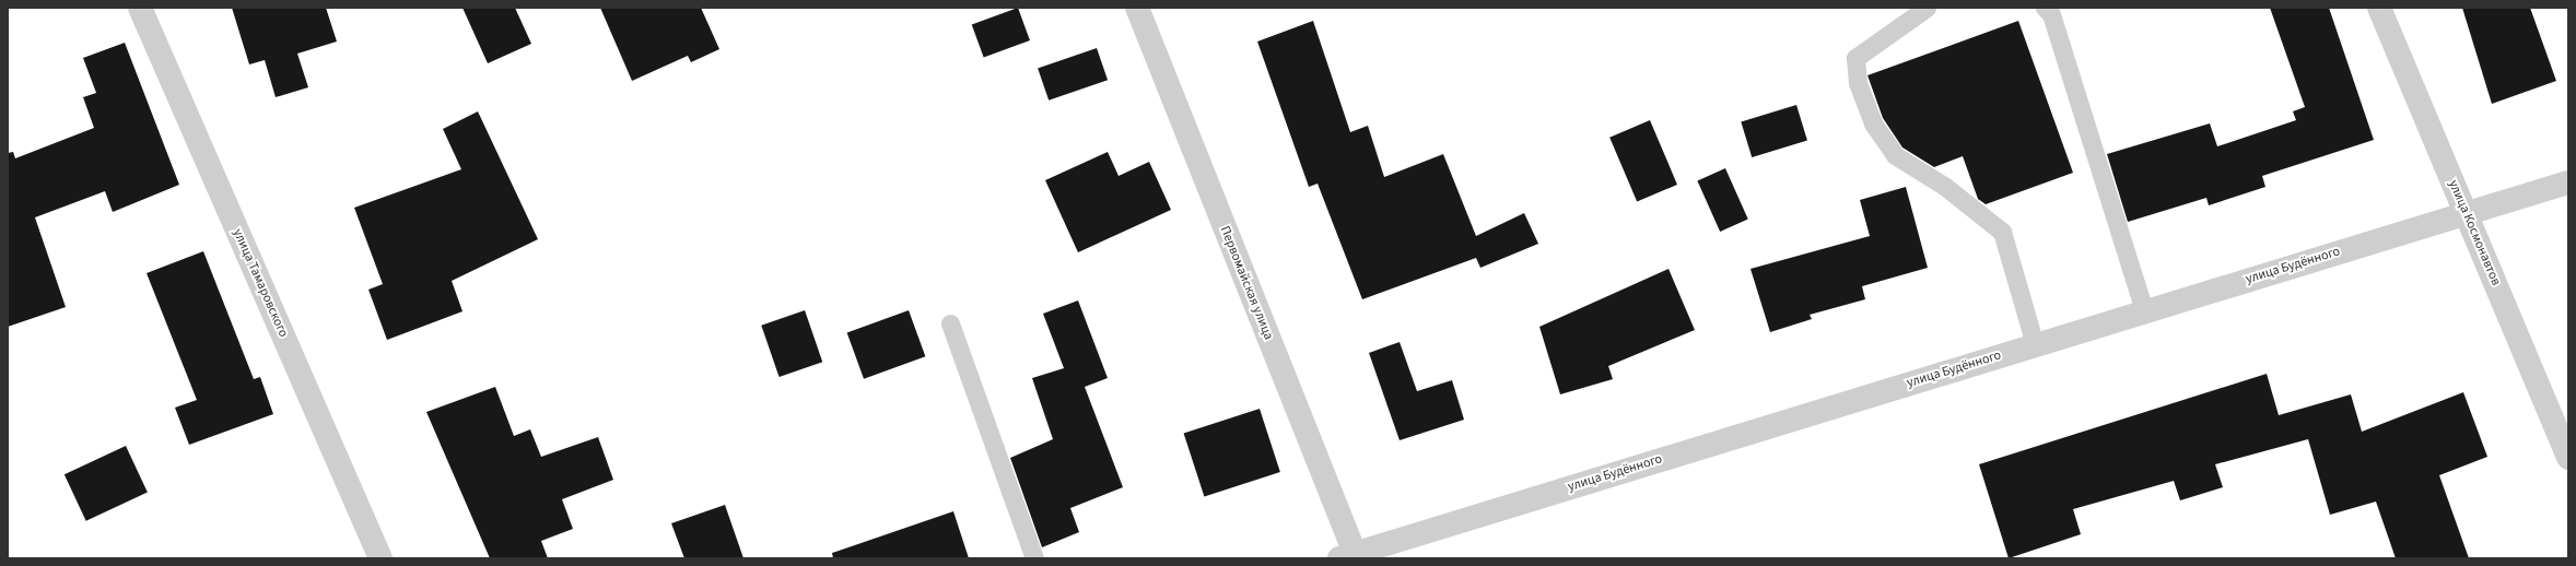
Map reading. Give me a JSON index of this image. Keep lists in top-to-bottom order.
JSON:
{
  "streets": {
    "street": [
      "улица Космонавтов",
      "улица Будённого",
      "улица Тамаровского",
      "Первомайская улица"
    ]
  },
  "crossings": [
    ["улица Космонавтов", "улица Будённого"],
    ["улица Будённого", "Первомайская улица"]
  ]
}
